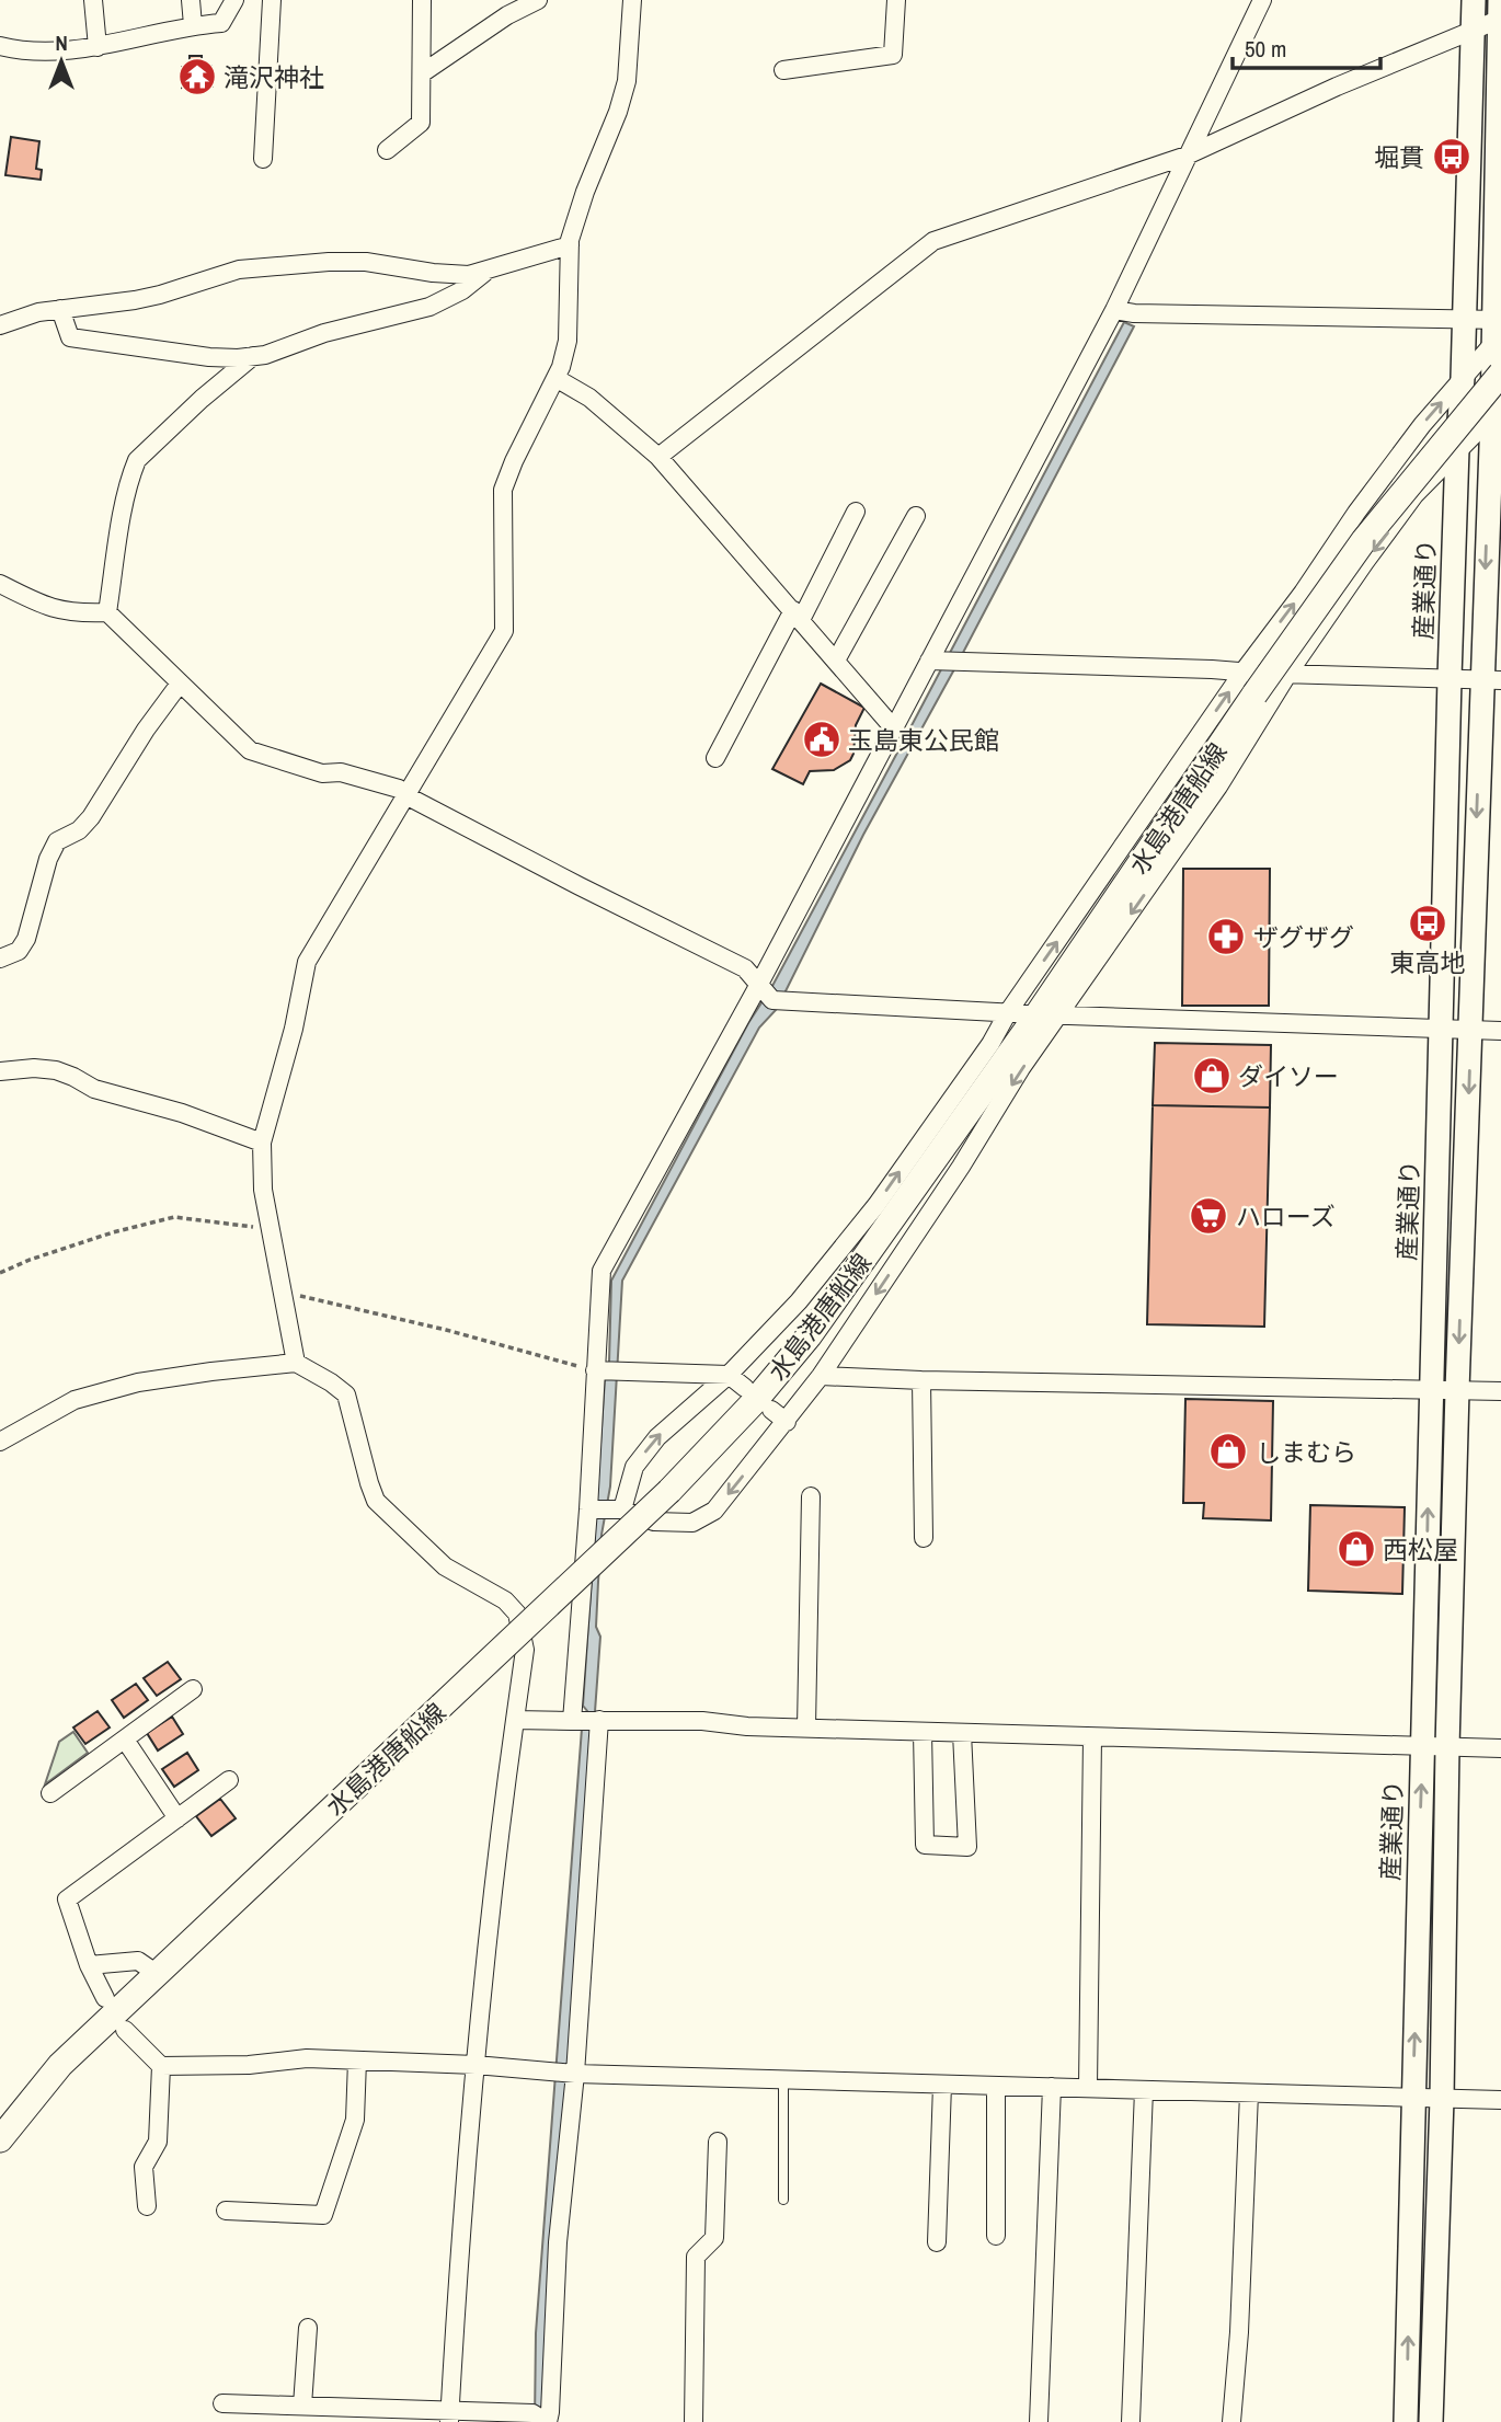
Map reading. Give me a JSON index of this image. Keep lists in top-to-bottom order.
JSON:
{
  "streets": {
    "main road": ["水島港唐船線"],
    "street": ["産業通り"]
  },
  "places": {
    "temple": ["滝沢神社"],
    "bus stop": ["堀貫", "東高地"],
    "public building": ["玉島東公民館"],
    "pharmacy": ["ザグザグ"],
    "shop": ["ダイソー", "しまむら", "西松屋"],
    "supermarket": ["ハローズ"]
  },
  "scale_bar": "50 m",
  "north": "top"
}
